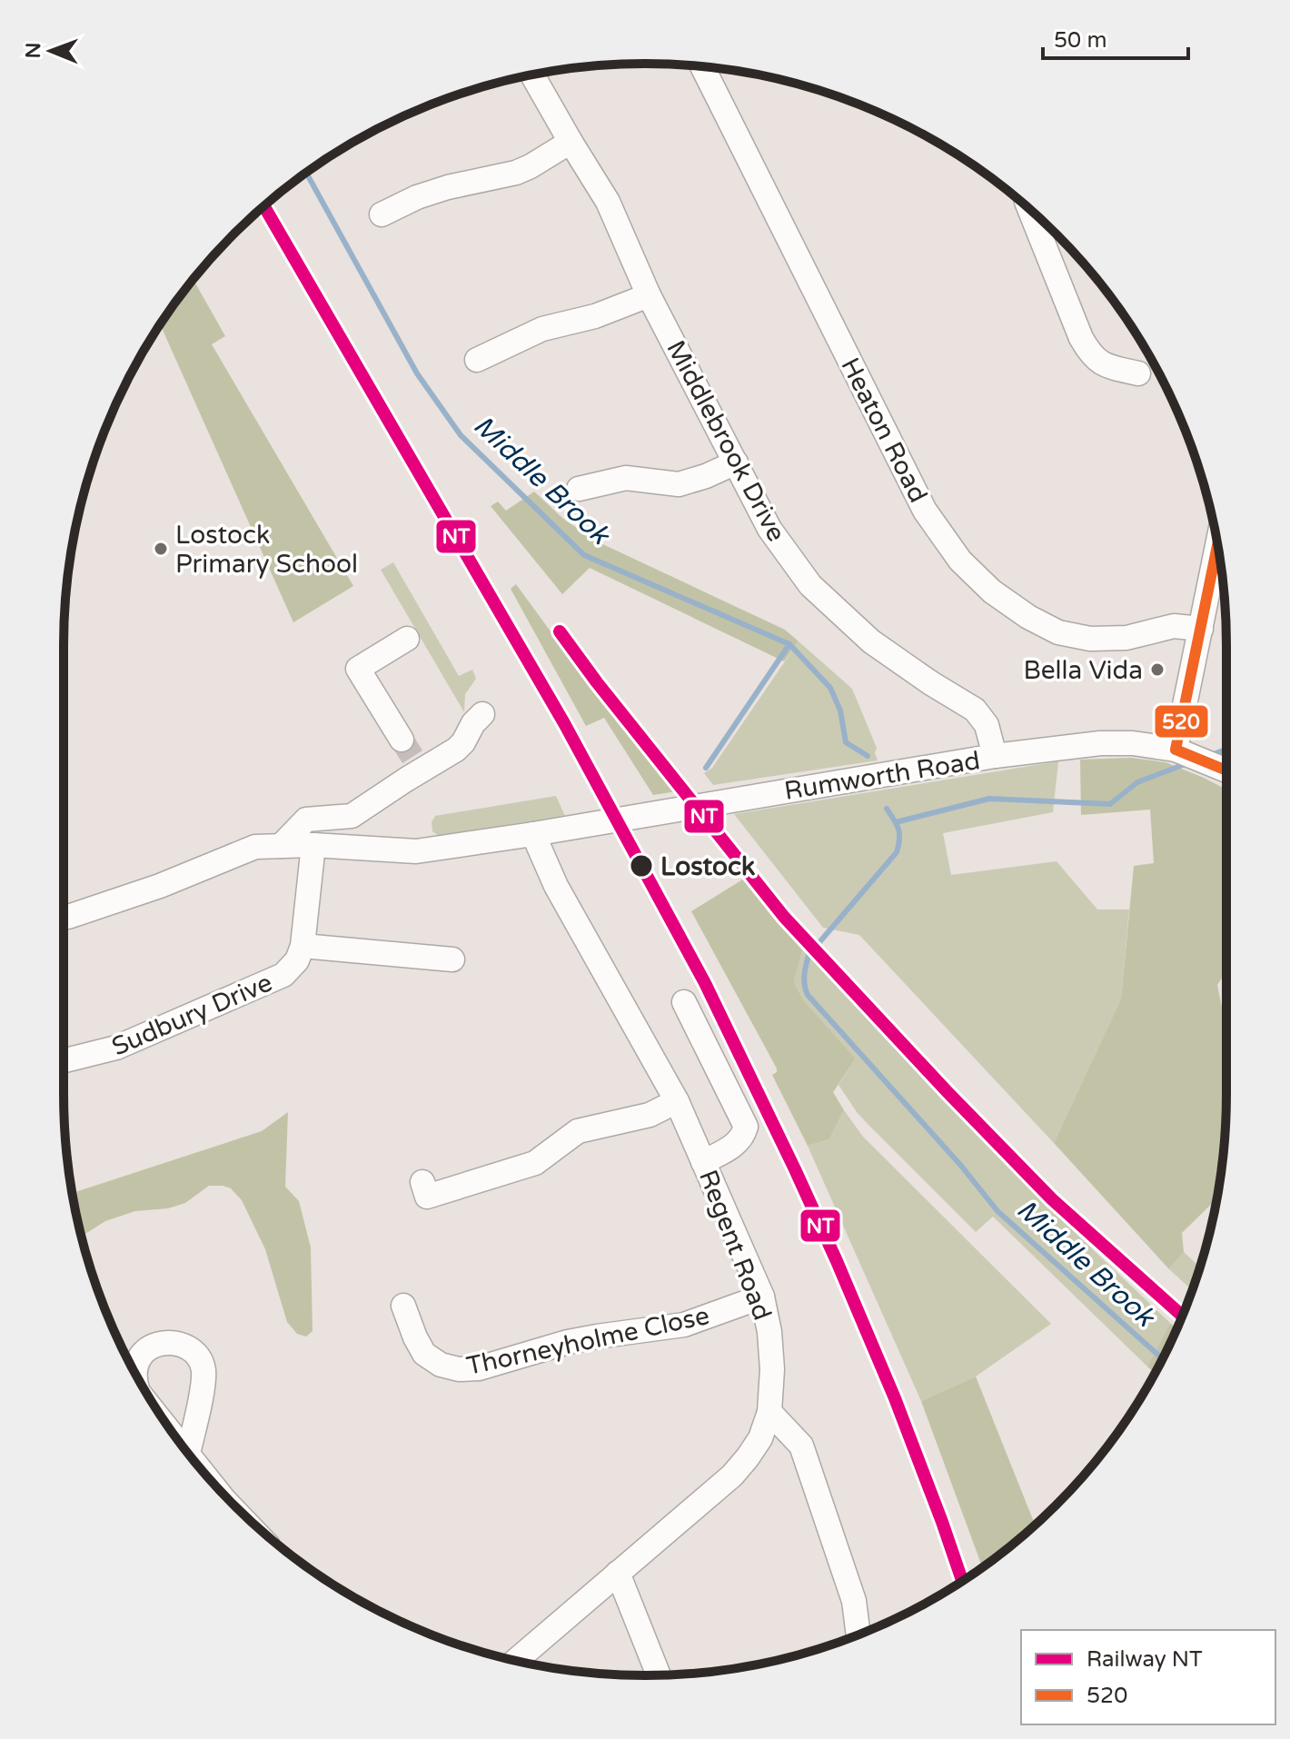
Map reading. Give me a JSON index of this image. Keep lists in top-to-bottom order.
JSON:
{
  "streets": {
    "street": [
      "Heaton Road",
      "Middlebrook Drive",
      "Rumworth Road",
      "Sudbury Drive",
      "Regent Road",
      "Thorneyholme Close"
    ]
  },
  "crossings": [
    ["Middlebrook Drive", "Rumworth Road"],
    ["Rumworth Road", "Sudbury Drive"],
    ["Rumworth Road", "Regent Road"],
    ["Regent Road", "Thorneyholme Close"]
  ],
  "water": ["Middle Brook"],
  "places": ["Lostock Primary School", "Bella Vida", "Lostock"],
  "lines": ["rail line NT", "transit line 520"],
  "legend": ["Railway NT", "520"],
  "scale_bar": "50 m",
  "north": "left"
}
